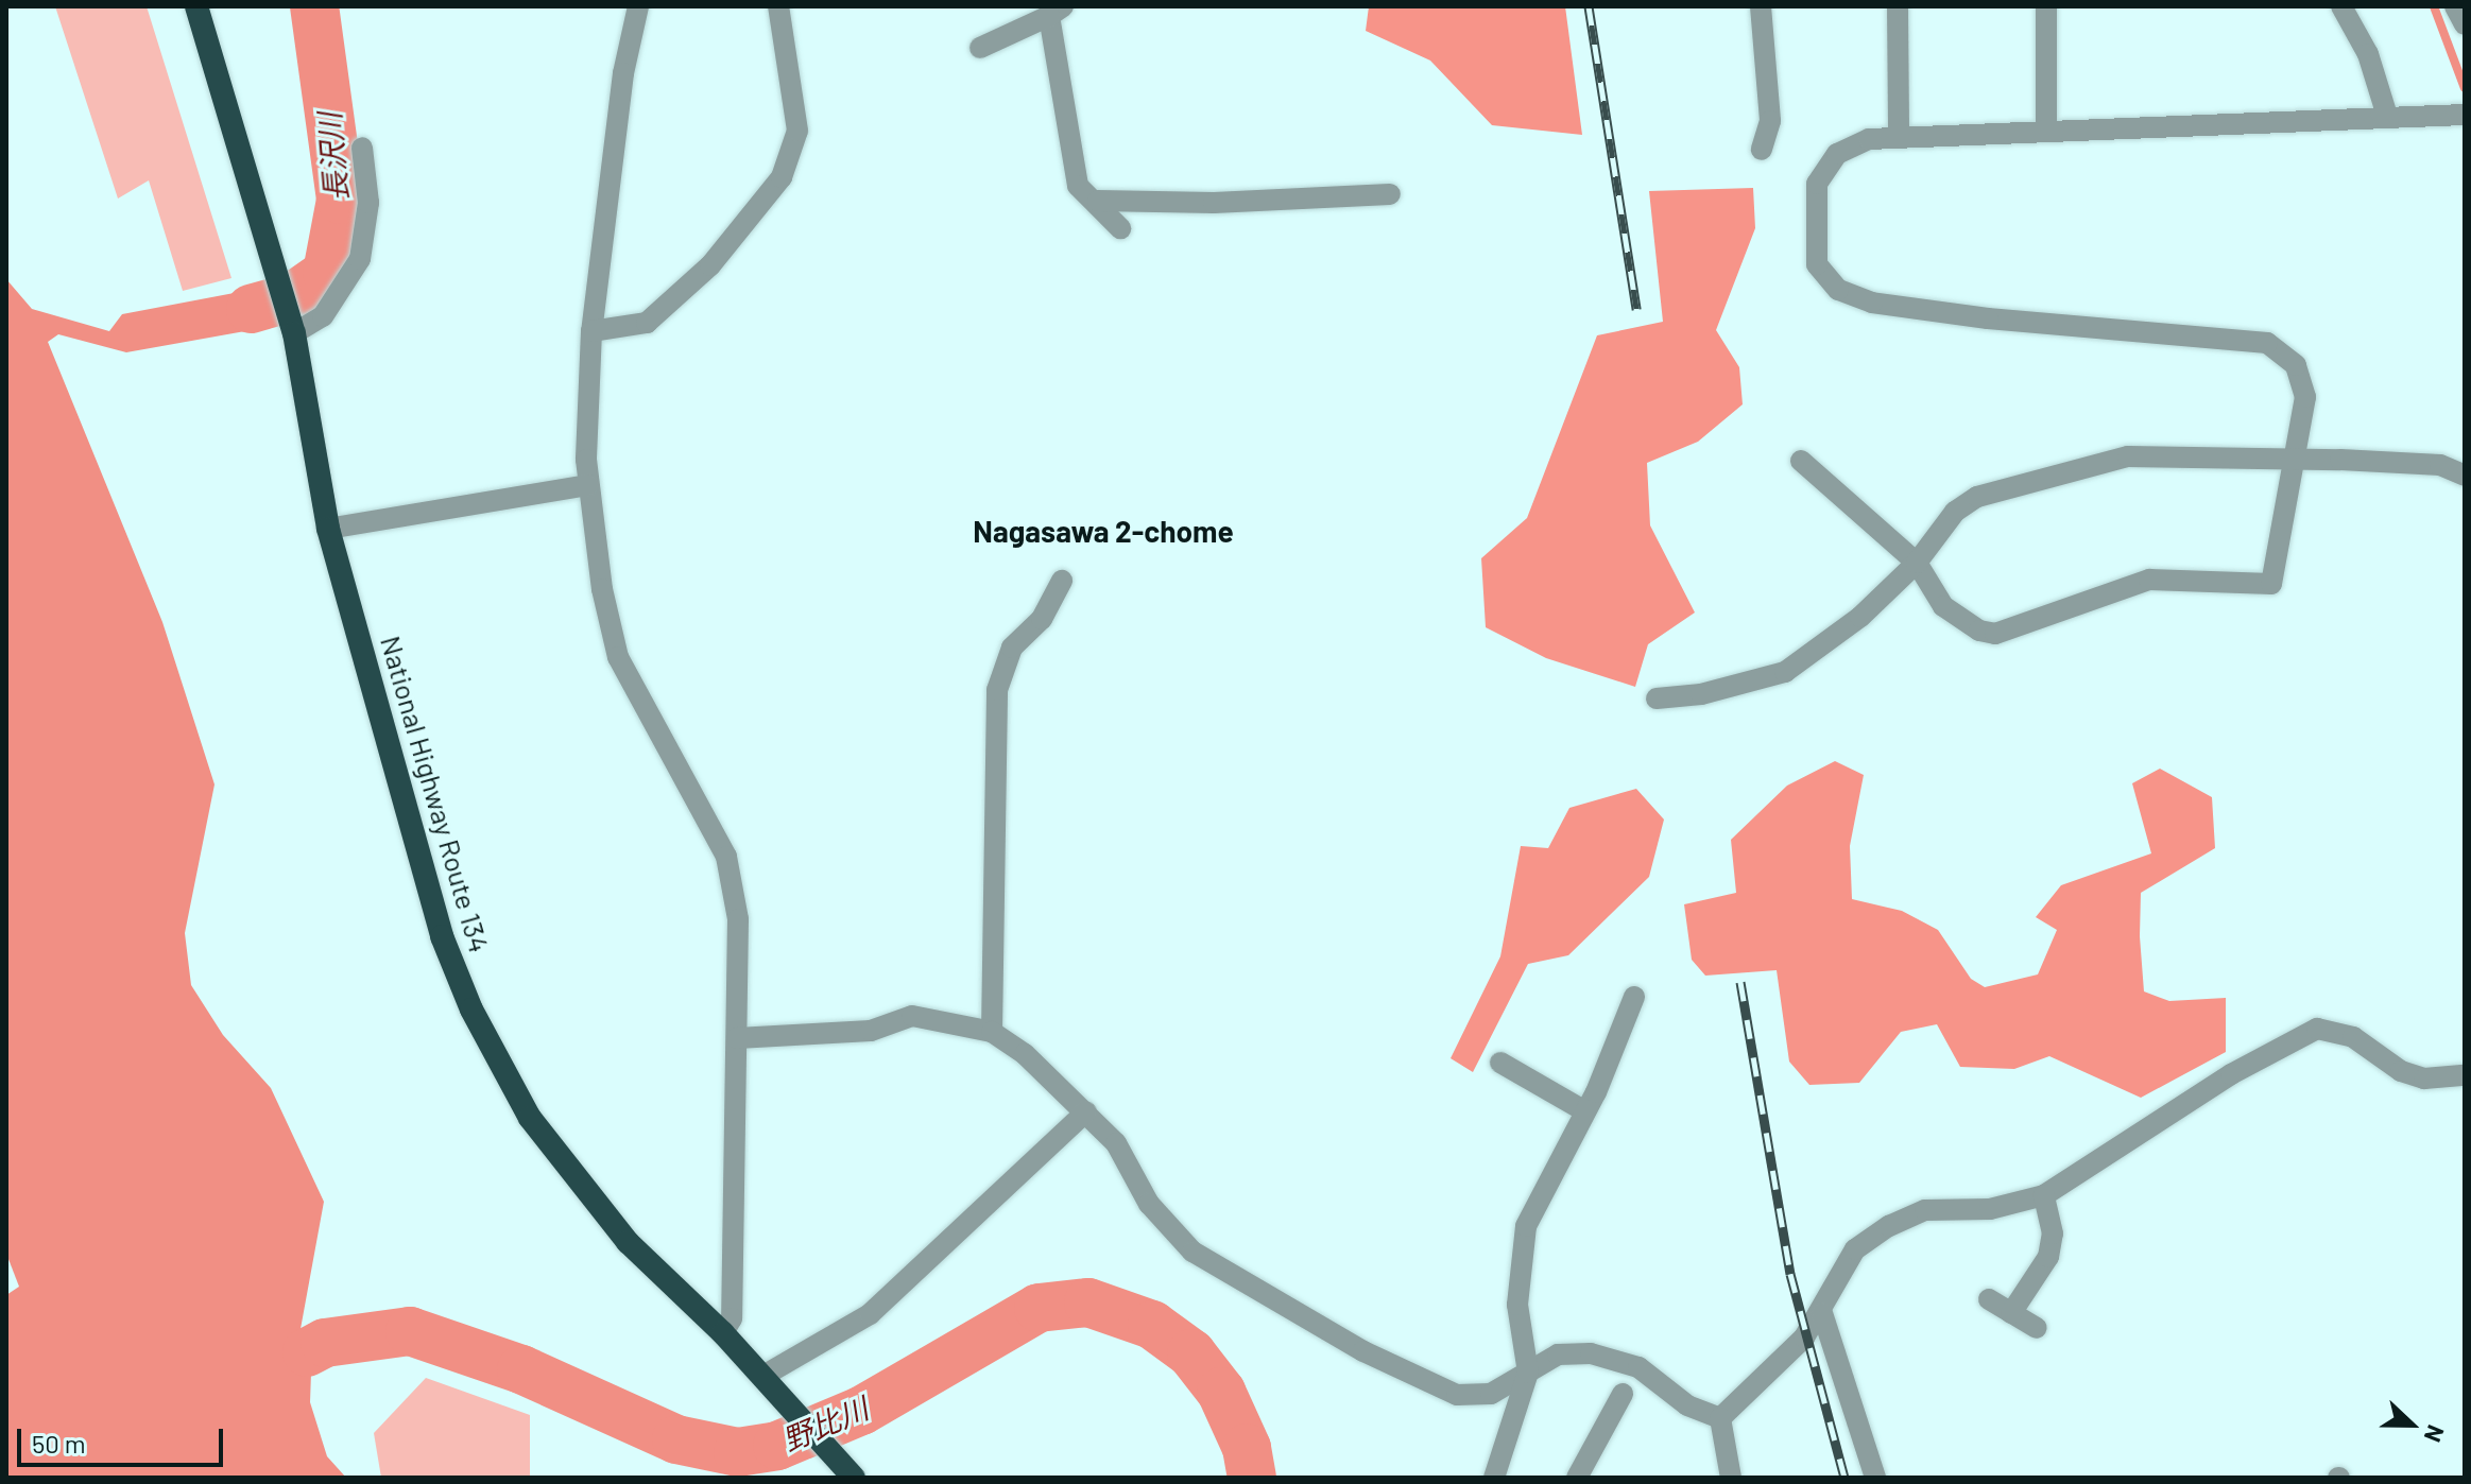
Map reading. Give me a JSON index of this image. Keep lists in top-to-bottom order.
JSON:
{
  "streets": {
    "highway": ["National Highway Route 134"]
  },
  "districts": ["Nagasawa 2-chome"],
  "water": ["長沢川", "野比川"],
  "scale_bar": "50 m",
  "north": "right"
}
